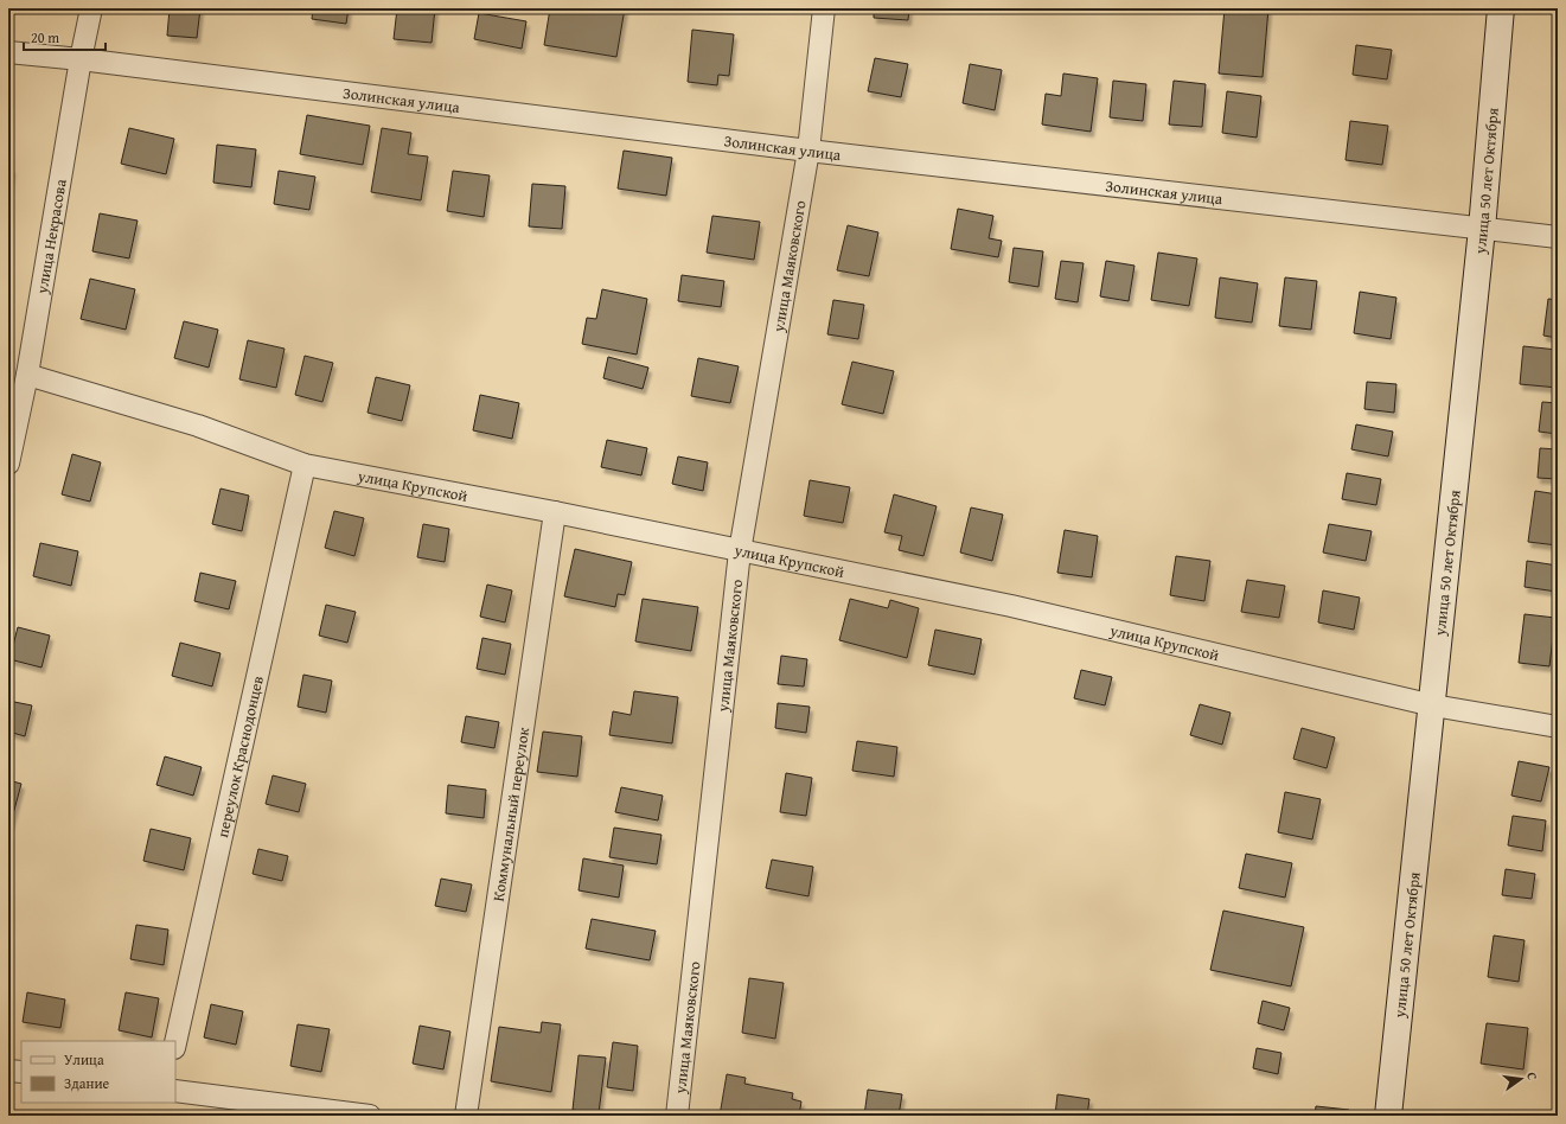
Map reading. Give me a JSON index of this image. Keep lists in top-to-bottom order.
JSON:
{
  "streets": {
    "main road": ["улица 50 лет Октября"],
    "street": [
      "Золинская улица",
      "улица Некрасова",
      "улица Маяковского",
      "улица Крупской",
      "переулок Краснодонцев",
      "Коммунальный переулок"
    ]
  },
  "crossings": [
    ["Золинская улица", "улица 50 лет Октября"],
    ["Золинская улица", "улица Некрасова"],
    ["Золинская улица", "улица Маяковского"],
    ["улица 50 лет Октября", "улица Крупской"],
    ["улица Некрасова", "улица Крупской"],
    ["улица Маяковского", "улица Крупской"],
    ["улица Крупской", "переулок Краснодонцев"],
    ["улица Крупской", "Коммунальный переулок"]
  ],
  "legend": ["Улица", "Здание"],
  "scale_bar": "20 m",
  "north": "right"
}
